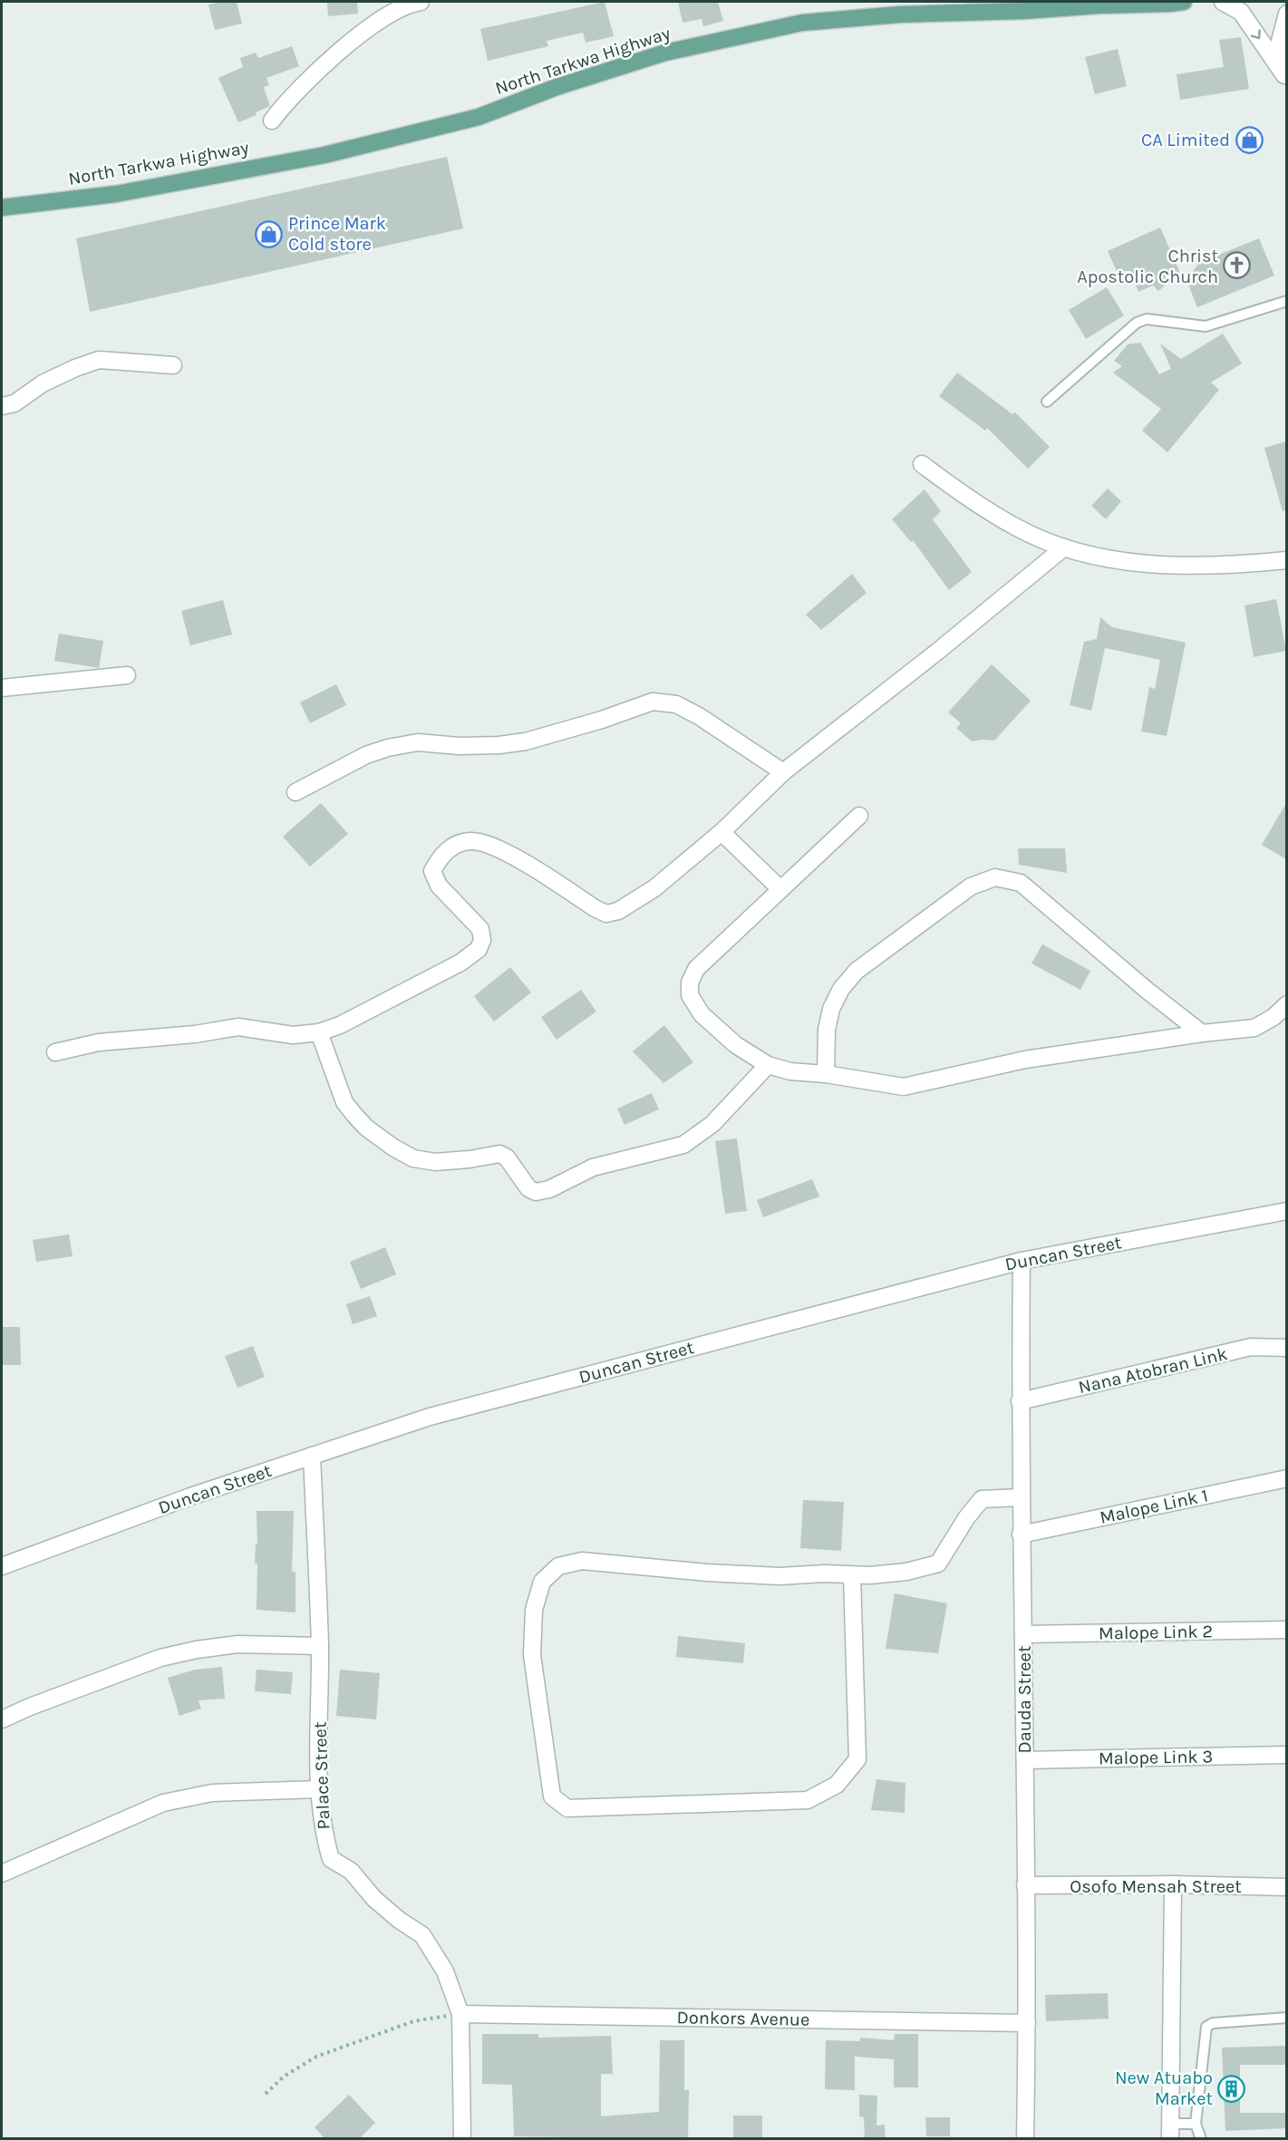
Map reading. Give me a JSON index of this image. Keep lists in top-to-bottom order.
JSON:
{
  "streets": {
    "main road": ["North Tarkwa Highway"],
    "street": [
      "Duncan Street",
      "Nana Atobran Link",
      "Malope Link 1",
      "Malope Link 2",
      "Dauda Street",
      "Malope Link 3",
      "Palace Street",
      "Osofo Mensah Street",
      "Donkors Avenue"
    ]
  },
  "crossings": [
    ["Duncan Street", "Dauda Street"],
    ["Duncan Street", "Palace Street"],
    ["Nana Atobran Link", "Dauda Street"],
    ["Malope Link 1", "Dauda Street"],
    ["Malope Link 2", "Dauda Street"],
    ["Dauda Street", "Malope Link 3"],
    ["Dauda Street", "Osofo Mensah Street"],
    ["Dauda Street", "Donkors Avenue"],
    ["Palace Street", "Donkors Avenue"]
  ],
  "places": {
    "shop": ["CA Limited", "Prince Mark Cold store"],
    "church": ["Christ Apostolic Church"],
    "building": ["New Atuabo Market"]
  }
}
